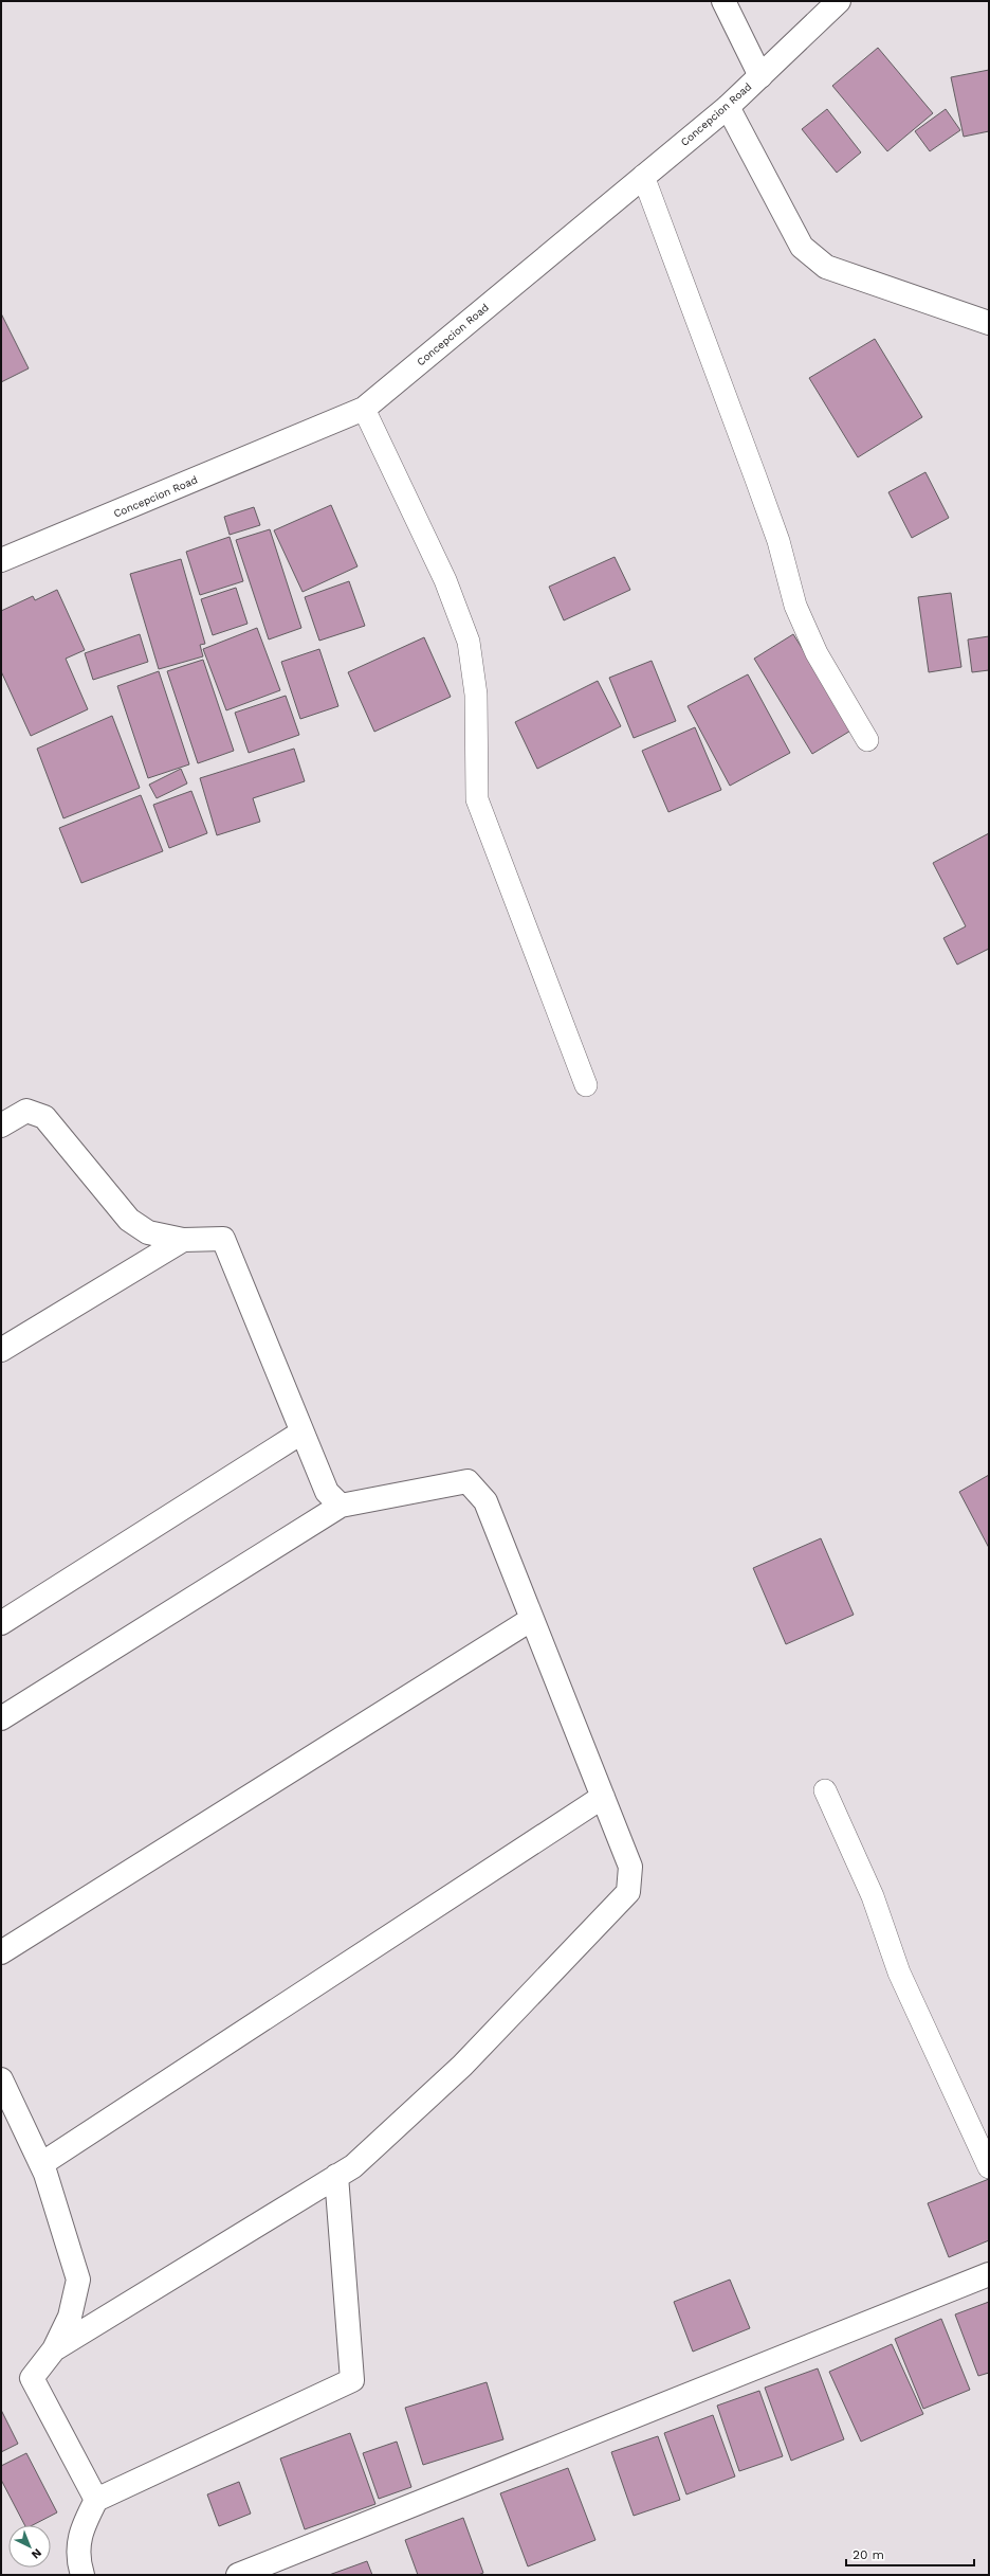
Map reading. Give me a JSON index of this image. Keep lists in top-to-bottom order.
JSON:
{
  "streets": {
    "street": ["Concepcion Road"]
  },
  "scale_bar": "20 m",
  "north": "bottom right"
}
